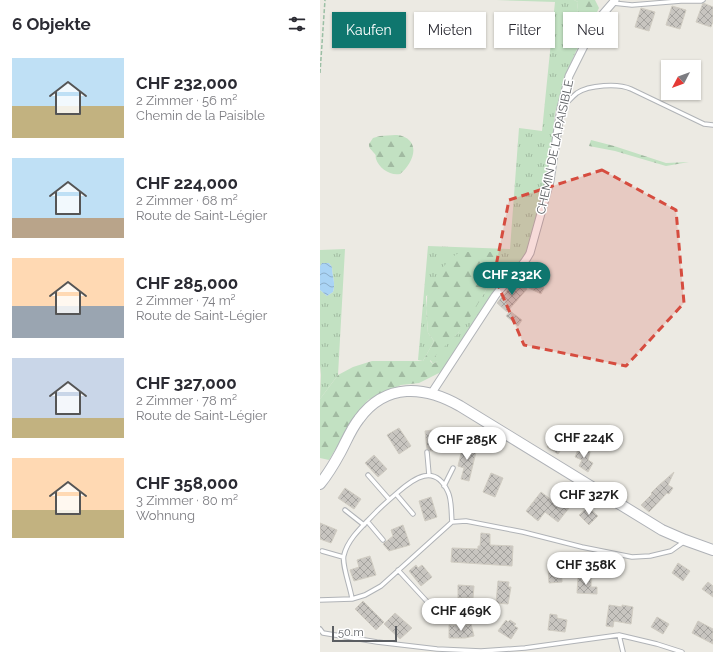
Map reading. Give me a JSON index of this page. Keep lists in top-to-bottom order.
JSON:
{
  "streets": {
    "street": ["CHEMIN DE LA PAISIBLE"]
  },
  "scale_bar": "50 m",
  "north": "bottom left",
  "page": {
    "heading": "6 Objekte",
    "chip": [
      "Kaufen",
      "Mieten",
      "Filter",
      "Neu"
    ],
    "list": [
      {
        "name": "CHF 232,000",
        "note": "2 Zimmer · 56 m² · Chemin de la Paisible"
      },
      {
        "name": "CHF 224,000",
        "note": "2 Zimmer · 68 m² · Route de Saint-Légier"
      },
      {
        "name": "CHF 285,000",
        "note": "2 Zimmer · 74 m² · Route de Saint-Légier"
      },
      {
        "name": "CHF 327,000",
        "note": "2 Zimmer · 78 m² · Route de Saint-Légier"
      },
      {
        "name": "CHF 358,000",
        "note": "3 Zimmer · 80 m² · Wohnung"
      }
    ],
    "price": [
      "CHF 232K",
      "CHF 224K",
      "CHF 285K",
      "CHF 327K",
      "CHF 358K",
      "CHF 469K"
    ],
    "scale": "50 m"
  }
}
